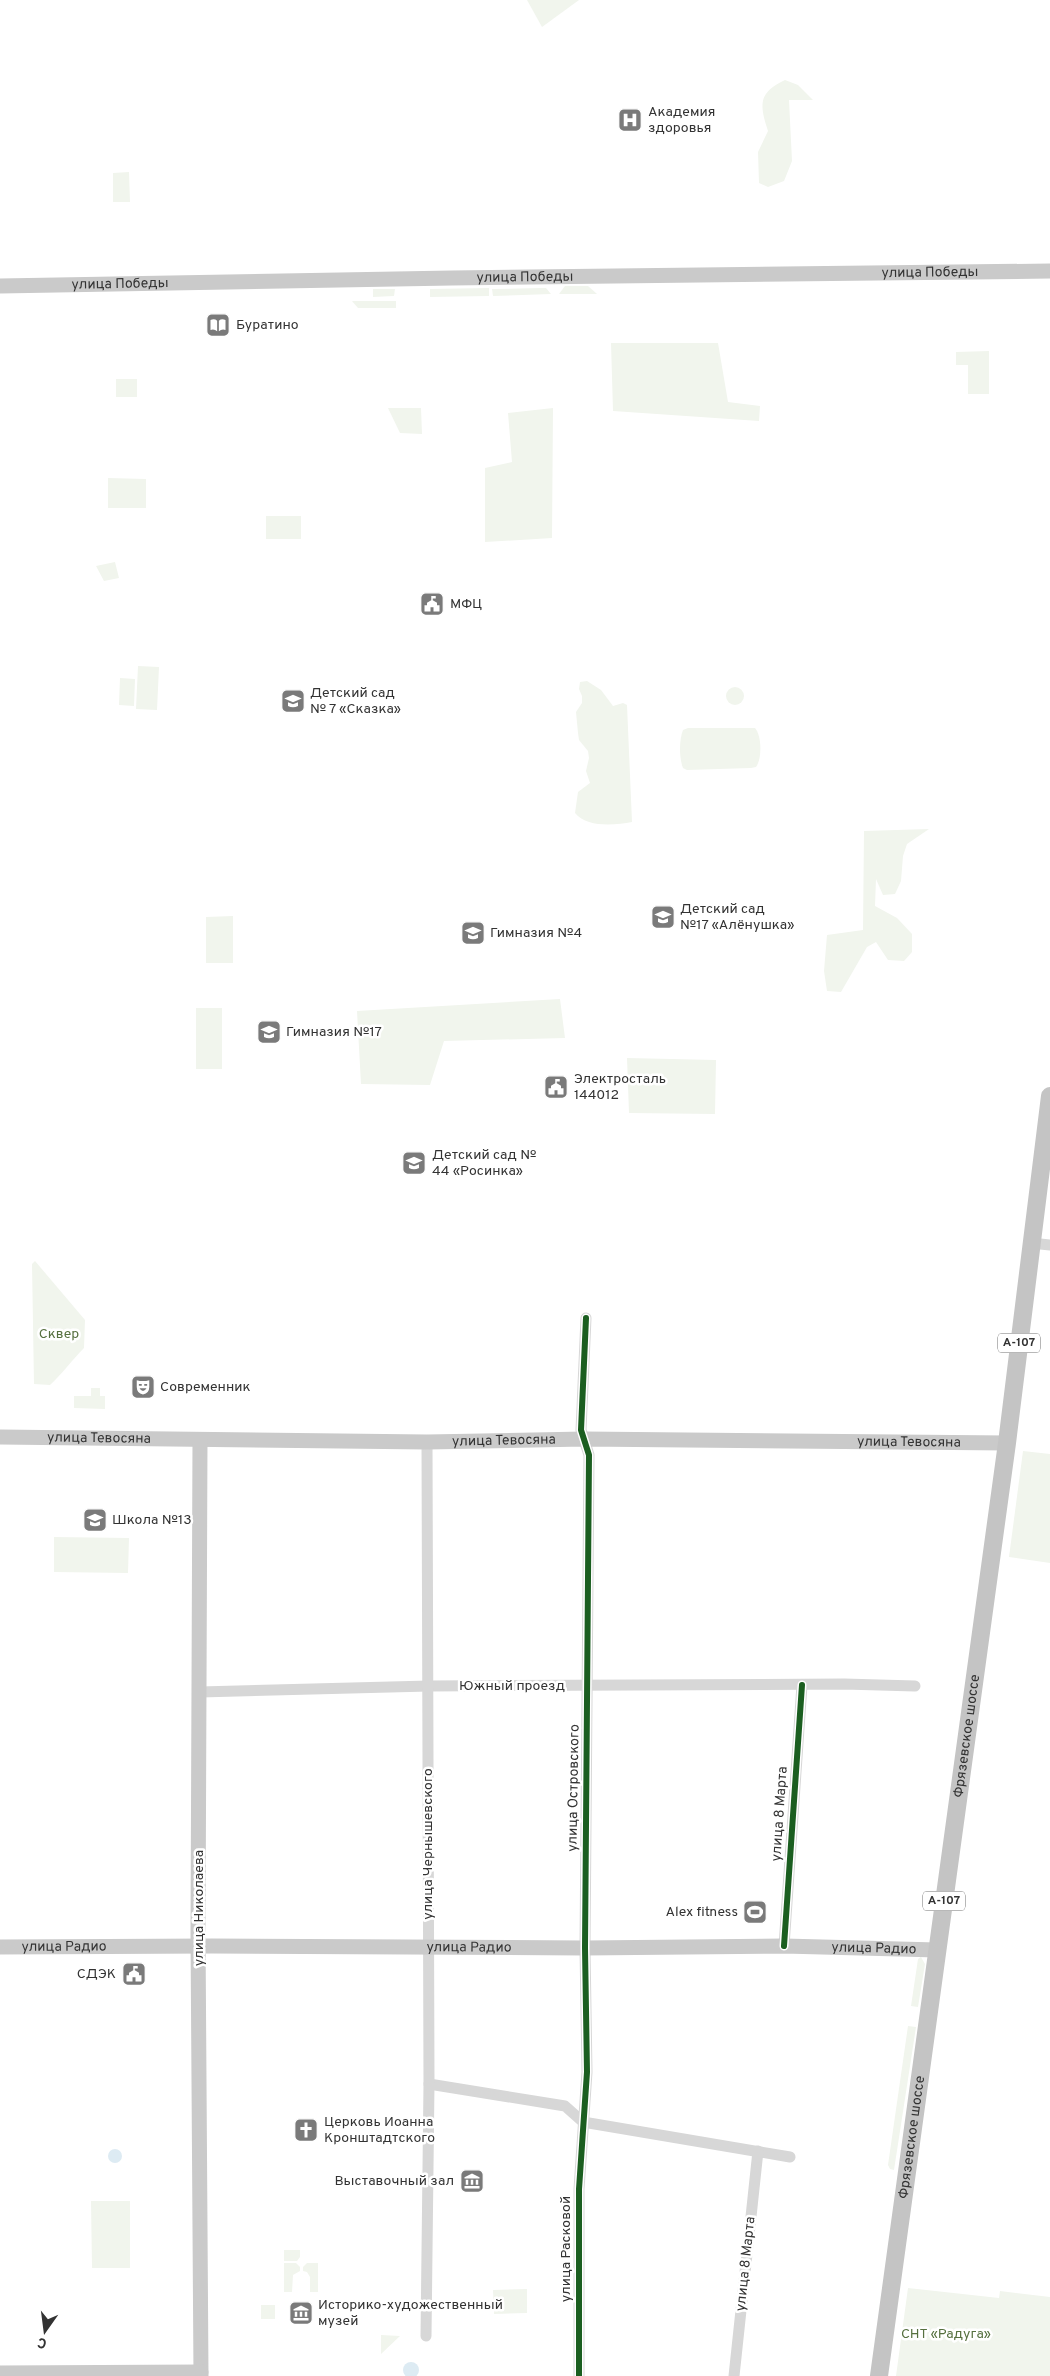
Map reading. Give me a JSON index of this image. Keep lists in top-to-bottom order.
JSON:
{
  "streets": {
    "highway": ["А-107", "Фрязевское шоссе"],
    "main road": [
      "улица Победы",
      "улица Тевосяна",
      "улица Николаева",
      "улица Радио"
    ],
    "street": [
      "Южный проезд",
      "улица Островского",
      "улица 8 Марта",
      "улица Чернышевского",
      "улица Расковой"
    ]
  },
  "crossings": [
    ["улица Тевосяна", "Фрязевское шоссе"],
    ["улица Тевосяна", "улица Островского"],
    ["улица Тевосяна", "улица Чернышевского"],
    ["улица Тевосяна", "улица Николаева"],
    ["Южный проезд", "улица Островского"],
    ["Южный проезд", "улица 8 Марта"],
    ["Южный проезд", "улица Чернышевского"],
    ["Южный проезд", "улица Николаева"],
    ["Фрязевское шоссе", "улица Радио"],
    ["улица Островского", "улица Радио"],
    ["улица Островского", "улица Расковой"],
    ["улица 8 Марта", "улица Радио"],
    ["улица Чернышевского", "улица Радио"],
    ["улица Николаева", "улица Радио"]
  ],
  "parks": ["Сквер", "СНТ «Радуга»"],
  "places": {
    "hospital": ["Академия здоровья"],
    "library": ["Буратино"],
    "public building": ["МФЦ", "Электросталь 144012", "СДЭК"],
    "school or university": [
      "Детский сад № 7 «Сказка»",
      "Детский сад №17 «Алёнушка»",
      "Гимназия №4",
      "Гимназия №17",
      "Детский сад № 44 «Росинка»",
      "Школа №13"
    ],
    "theatre": ["Современник"],
    "sports": ["Alex fitness"],
    "church": ["Церковь Иоанна Кронштадтского"],
    "museum": ["Выставочный зал", "Историко-художественный музей"]
  },
  "north": "bottom"
}
